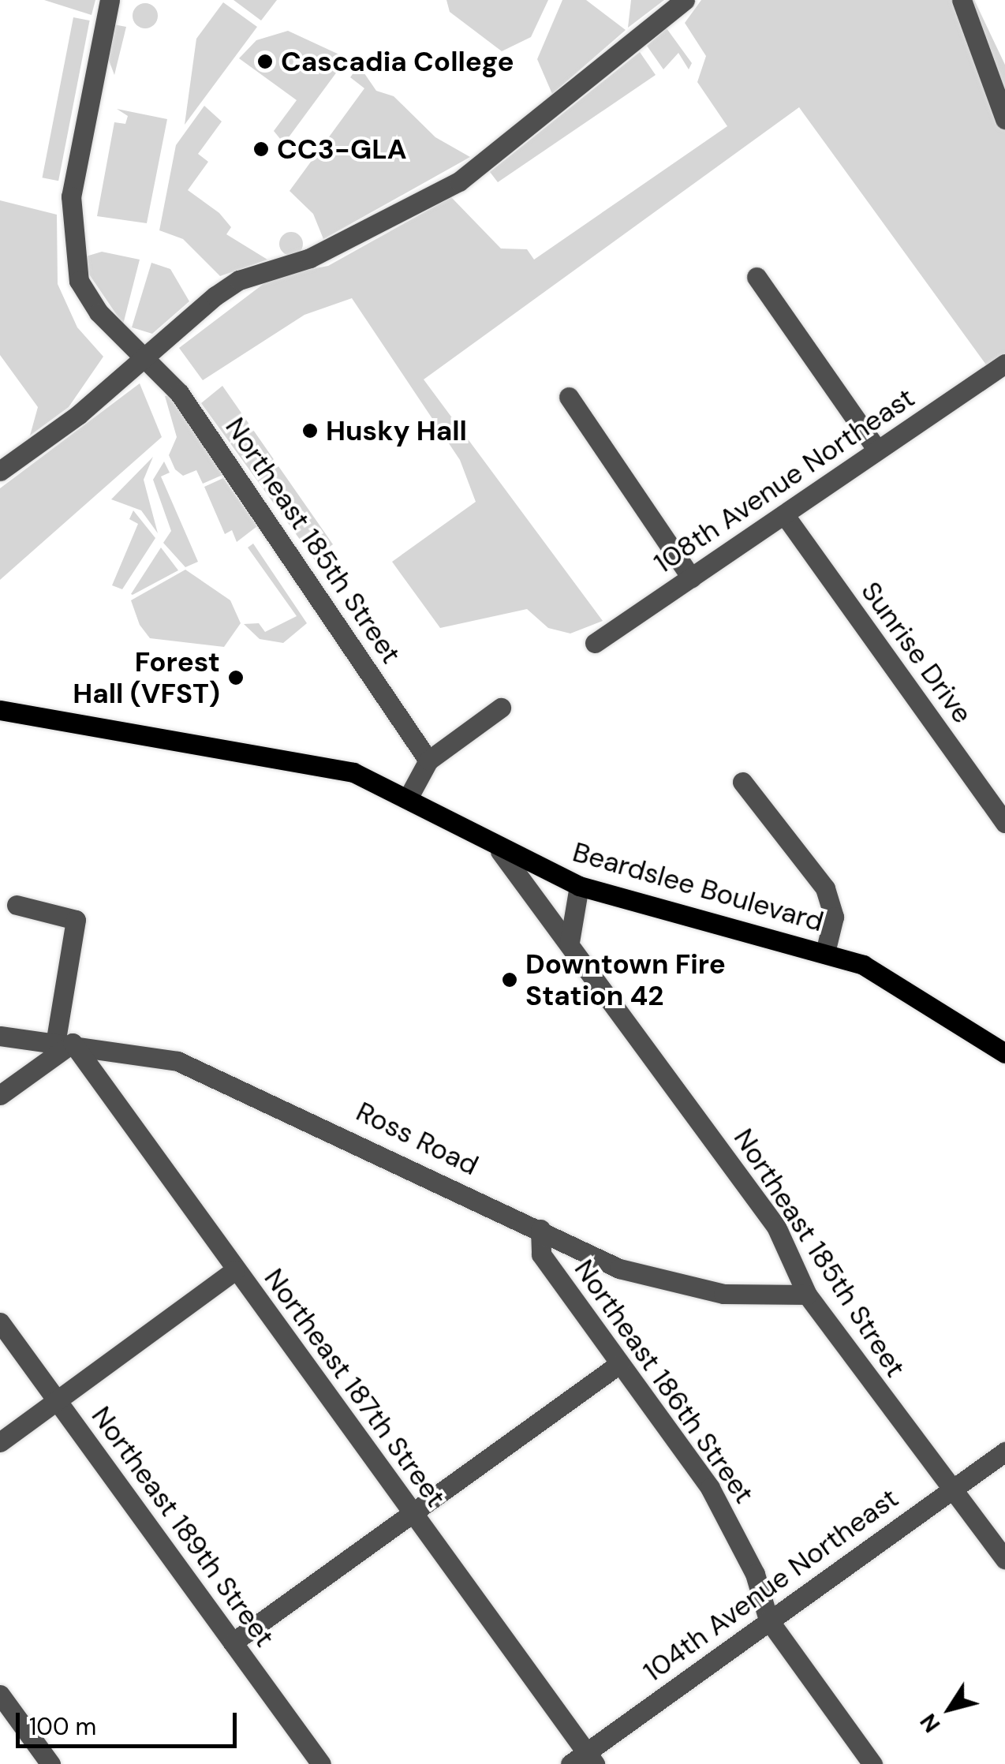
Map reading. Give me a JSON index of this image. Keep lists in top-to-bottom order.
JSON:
{
  "streets": {
    "main road": ["Beardslee Boulevard"],
    "street": [
      "108th Avenue Northeast",
      "Northeast 185th Street",
      "Sunrise Drive",
      "Ross Road",
      "Northeast 186th Street",
      "Northeast 187th Street",
      "Northeast 189th Street",
      "104th Avenue Northeast"
    ]
  },
  "crossings": [
    ["108th Avenue Northeast", "Sunrise Drive"],
    ["Northeast 185th Street", "Beardslee Boulevard"],
    ["Northeast 185th Street", "Ross Road"],
    ["Northeast 185th Street", "104th Avenue Northeast"],
    ["Ross Road", "Northeast 186th Street"],
    ["Ross Road", "Northeast 187th Street"],
    ["Northeast 186th Street", "104th Avenue Northeast"],
    ["Northeast 187th Street", "104th Avenue Northeast"]
  ],
  "places": [
    "Cascadia College",
    "CC3-GLA",
    "Husky Hall",
    "Forest Hall (VFST)",
    "Downtown Fire Station 42"
  ],
  "scale_bar": "100 m",
  "north": "bottom left"
}
